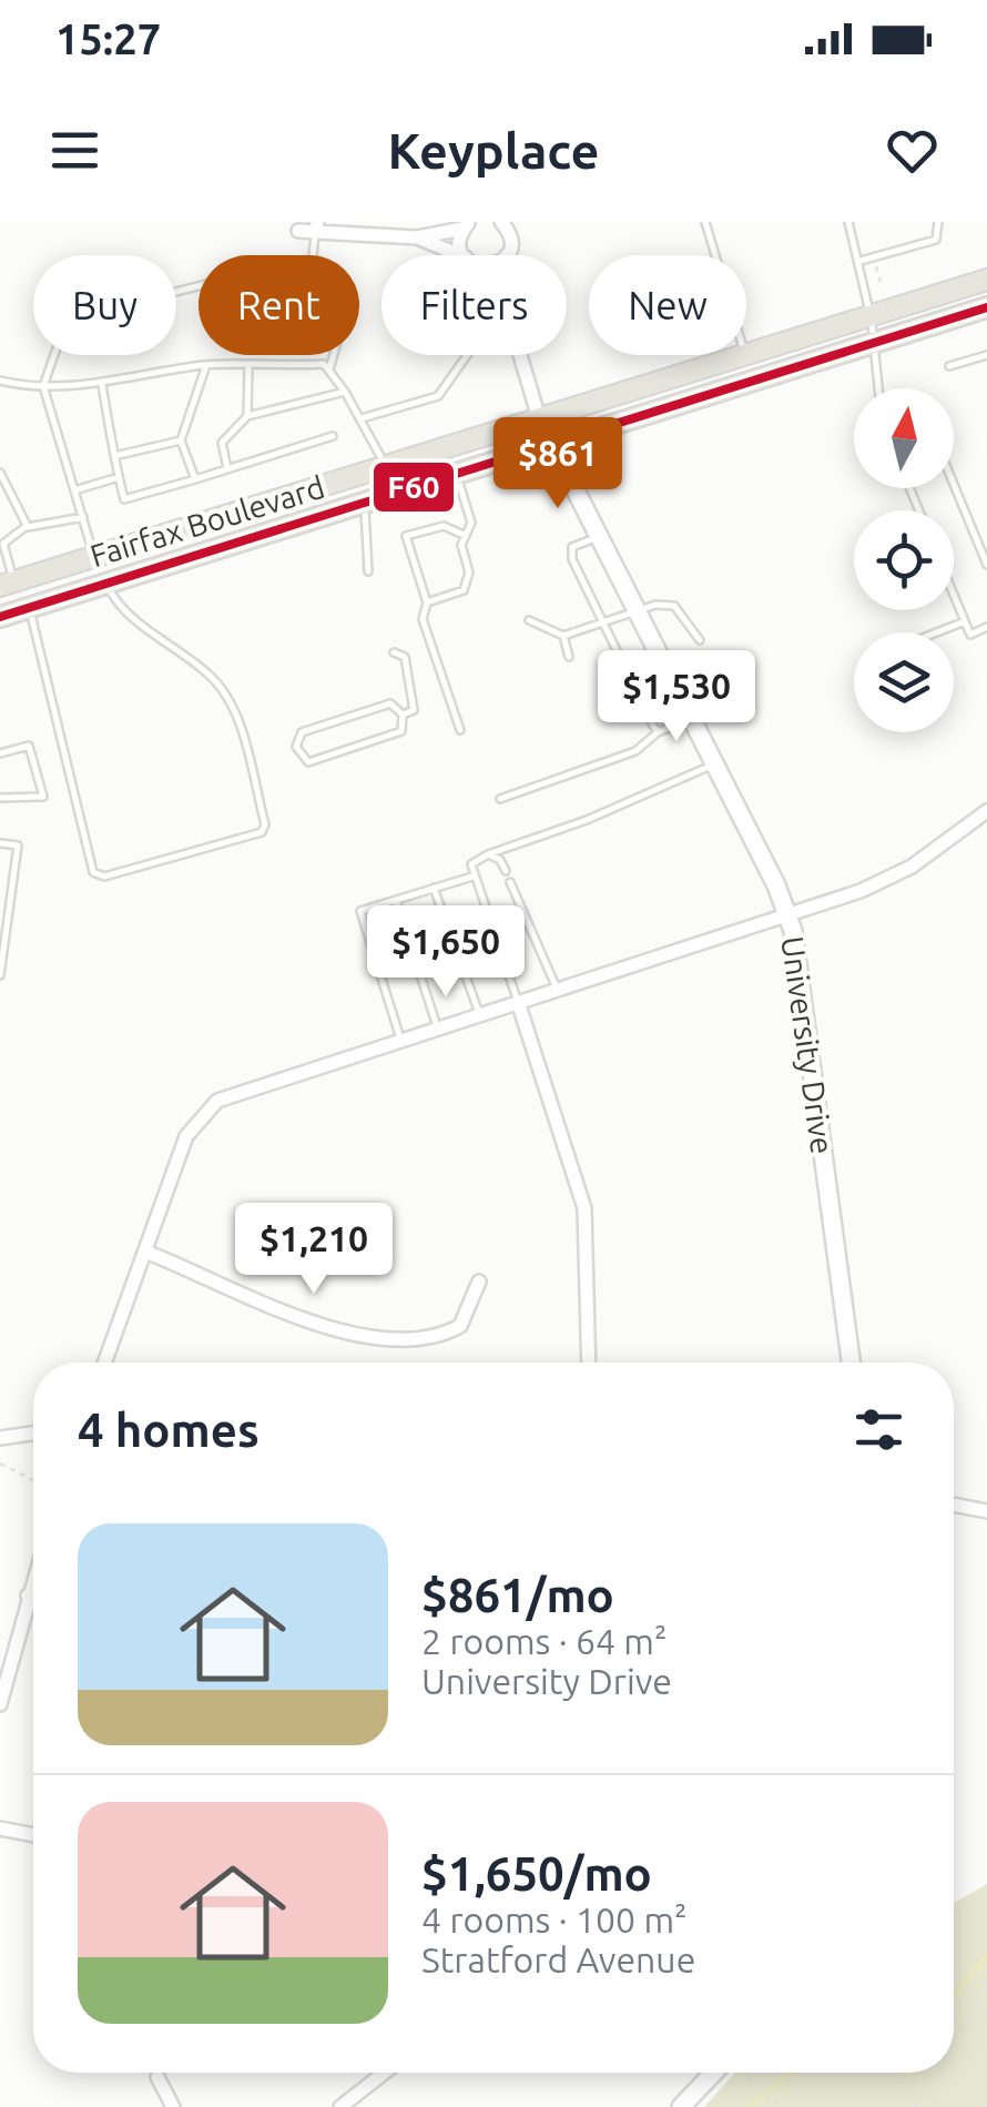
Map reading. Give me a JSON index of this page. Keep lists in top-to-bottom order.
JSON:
{
  "streets": {
    "main road": ["Fairfax Boulevard"],
    "street": ["University Drive"]
  },
  "crossings": [
    ["Fairfax Boulevard", "University Drive"]
  ],
  "lines": ["transit line F60"],
  "north": "top",
  "page": {
    "status": "15:27",
    "header": "Keyplace",
    "chip": [
      "Buy",
      "Rent",
      "Filters",
      "New"
    ],
    "price": [
      "$861",
      "$1,530",
      "$1,650",
      "$1,210"
    ],
    "heading": "4 homes",
    "list": [
      {
        "name": "$861/mo",
        "note": "2 rooms · 64 m² · University Drive"
      },
      {
        "name": "$1,650/mo",
        "note": "4 rooms · 100 m² · Stratford Avenue"
      }
    ]
  }
}
